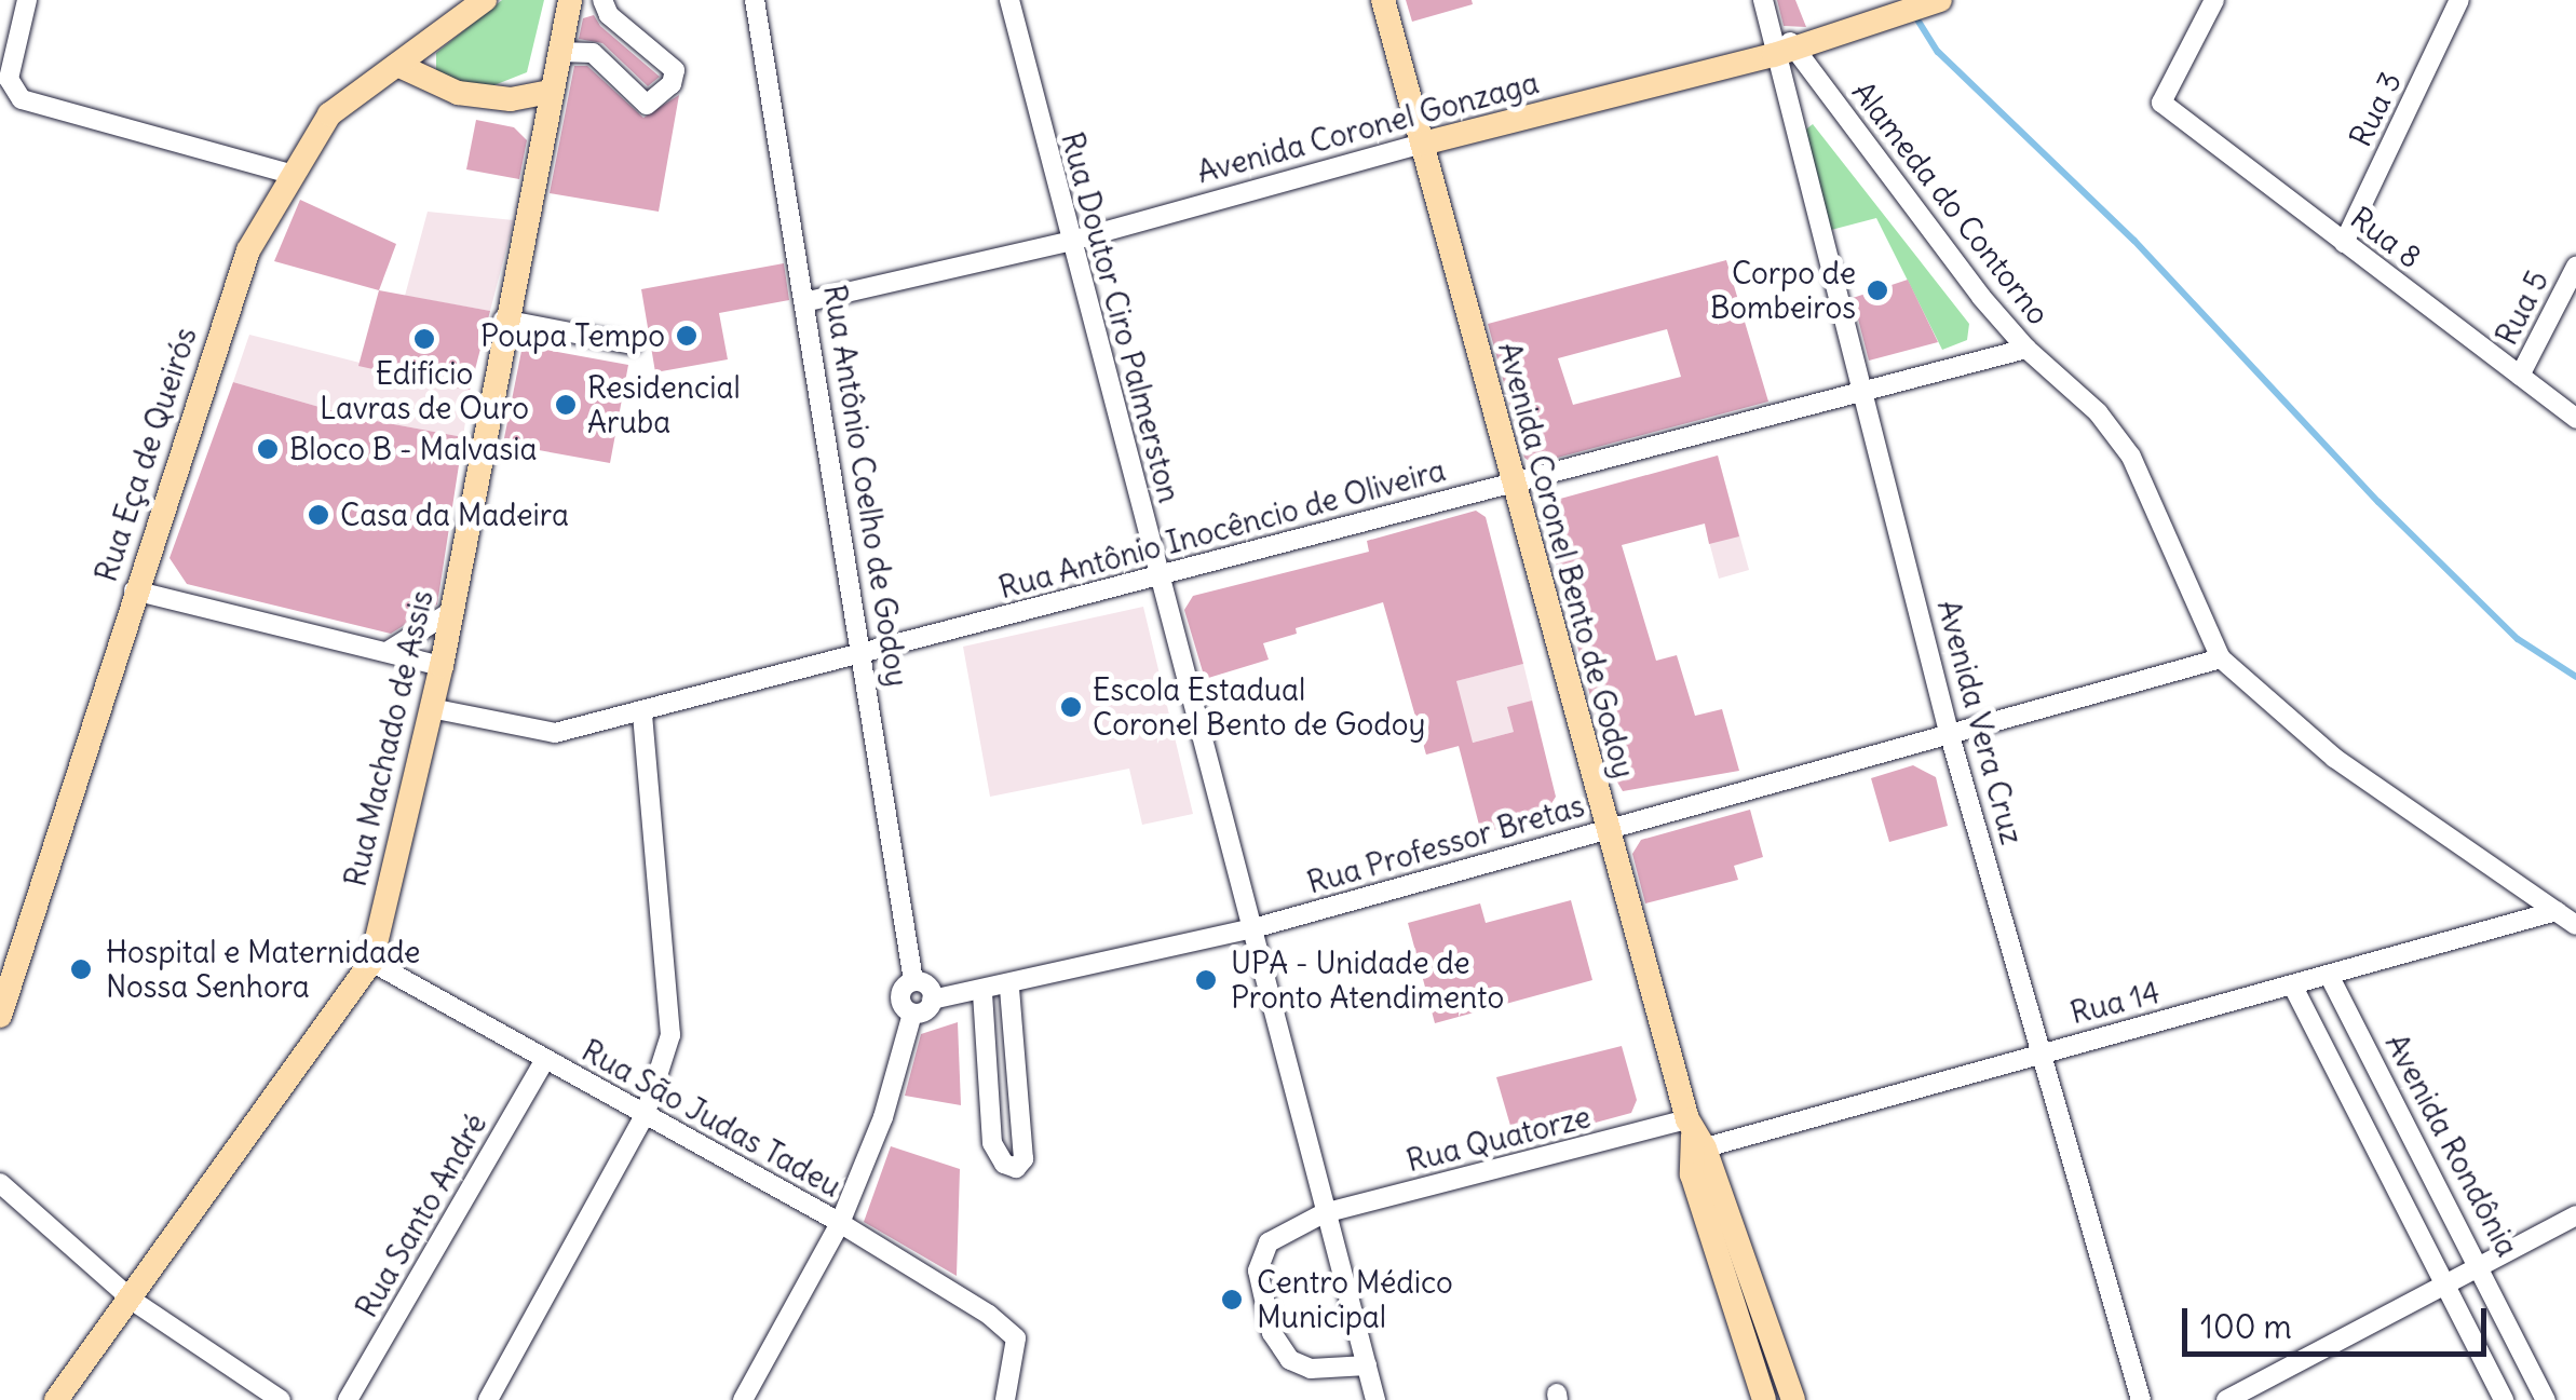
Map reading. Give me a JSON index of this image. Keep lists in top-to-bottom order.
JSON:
{
  "streets": {
    "main road": [
      "Avenida Coronel Gonzaga",
      "Rua Eça de Queirós",
      "Avenida Coronel Bento de Godoy",
      "Rua Machado de Assis"
    ],
    "street": [
      "Rua 3",
      "Alameda do Contorno",
      "Rua 8",
      "Rua 5",
      "Rua Doutor Ciro Palmerston",
      "Rua Antônio Coelho de Godoy",
      "Rua Antônio Inocêncio de Oliveira",
      "Avenida Vera Cruz",
      "Rua Professor Bretas",
      "Rua 14",
      "Rua São Judas Tadeu",
      "Rua Quatorze",
      "Avenida Rondônia",
      "Rua Santo André"
    ]
  },
  "crossings": [
    ["Rua 3", "Rua 8"],
    ["Avenida Coronel Gonzaga", "Alameda do Contorno"],
    ["Avenida Coronel Gonzaga", "Rua Doutor Ciro Palmerston"],
    ["Avenida Coronel Gonzaga", "Rua Antônio Coelho de Godoy"],
    ["Avenida Coronel Gonzaga", "Avenida Coronel Bento de Godoy"],
    ["Avenida Coronel Gonzaga", "Avenida Vera Cruz"],
    ["Alameda do Contorno", "Rua Antônio Inocêncio de Oliveira"],
    ["Alameda do Contorno", "Avenida Vera Cruz"],
    ["Alameda do Contorno", "Rua Professor Bretas"],
    ["Alameda do Contorno", "Rua 14"],
    ["Rua 8", "Rua 5"],
    ["Rua Doutor Ciro Palmerston", "Rua Antônio Inocêncio de Oliveira"],
    ["Rua Doutor Ciro Palmerston", "Rua Professor Bretas"],
    ["Rua Doutor Ciro Palmerston", "Rua Quatorze"],
    ["Rua Antônio Coelho de Godoy", "Rua Antônio Inocêncio de Oliveira"],
    ["Rua Antônio Coelho de Godoy", "Rua Professor Bretas"],
    ["Rua Antônio Coelho de Godoy", "Rua São Judas Tadeu"],
    ["Rua Antônio Inocêncio de Oliveira", "Avenida Coronel Bento de Godoy"],
    ["Rua Antônio Inocêncio de Oliveira", "Avenida Vera Cruz"],
    ["Rua Antônio Inocêncio de Oliveira", "Rua Machado de Assis"],
    ["Avenida Coronel Bento de Godoy", "Rua Professor Bretas"],
    ["Avenida Coronel Bento de Godoy", "Rua 14"],
    ["Avenida Coronel Bento de Godoy", "Rua Quatorze"],
    ["Avenida Vera Cruz", "Rua Professor Bretas"],
    ["Avenida Vera Cruz", "Rua 14"],
    ["Rua Machado de Assis", "Rua São Judas Tadeu"],
    ["Rua 14", "Rua Quatorze"],
    ["Rua 14", "Avenida Rondônia"],
    ["Rua São Judas Tadeu", "Rua Santo André"]
  ],
  "places": [
    "Corpo de Bombeiros",
    "Poupa Tempo",
    "Edifício Lavras de Ouro",
    "Residencial Aruba",
    "Bloco B - Malvasia",
    "Casa da Madeira",
    "Escola Estadual Coronel Bento de Godoy",
    "Hospital e Maternidade Nossa Senhora",
    "UPA - Unidade de Pronto Atendimento",
    "Centro Médico Municipal"
  ],
  "scale_bar": "100 m"
}
